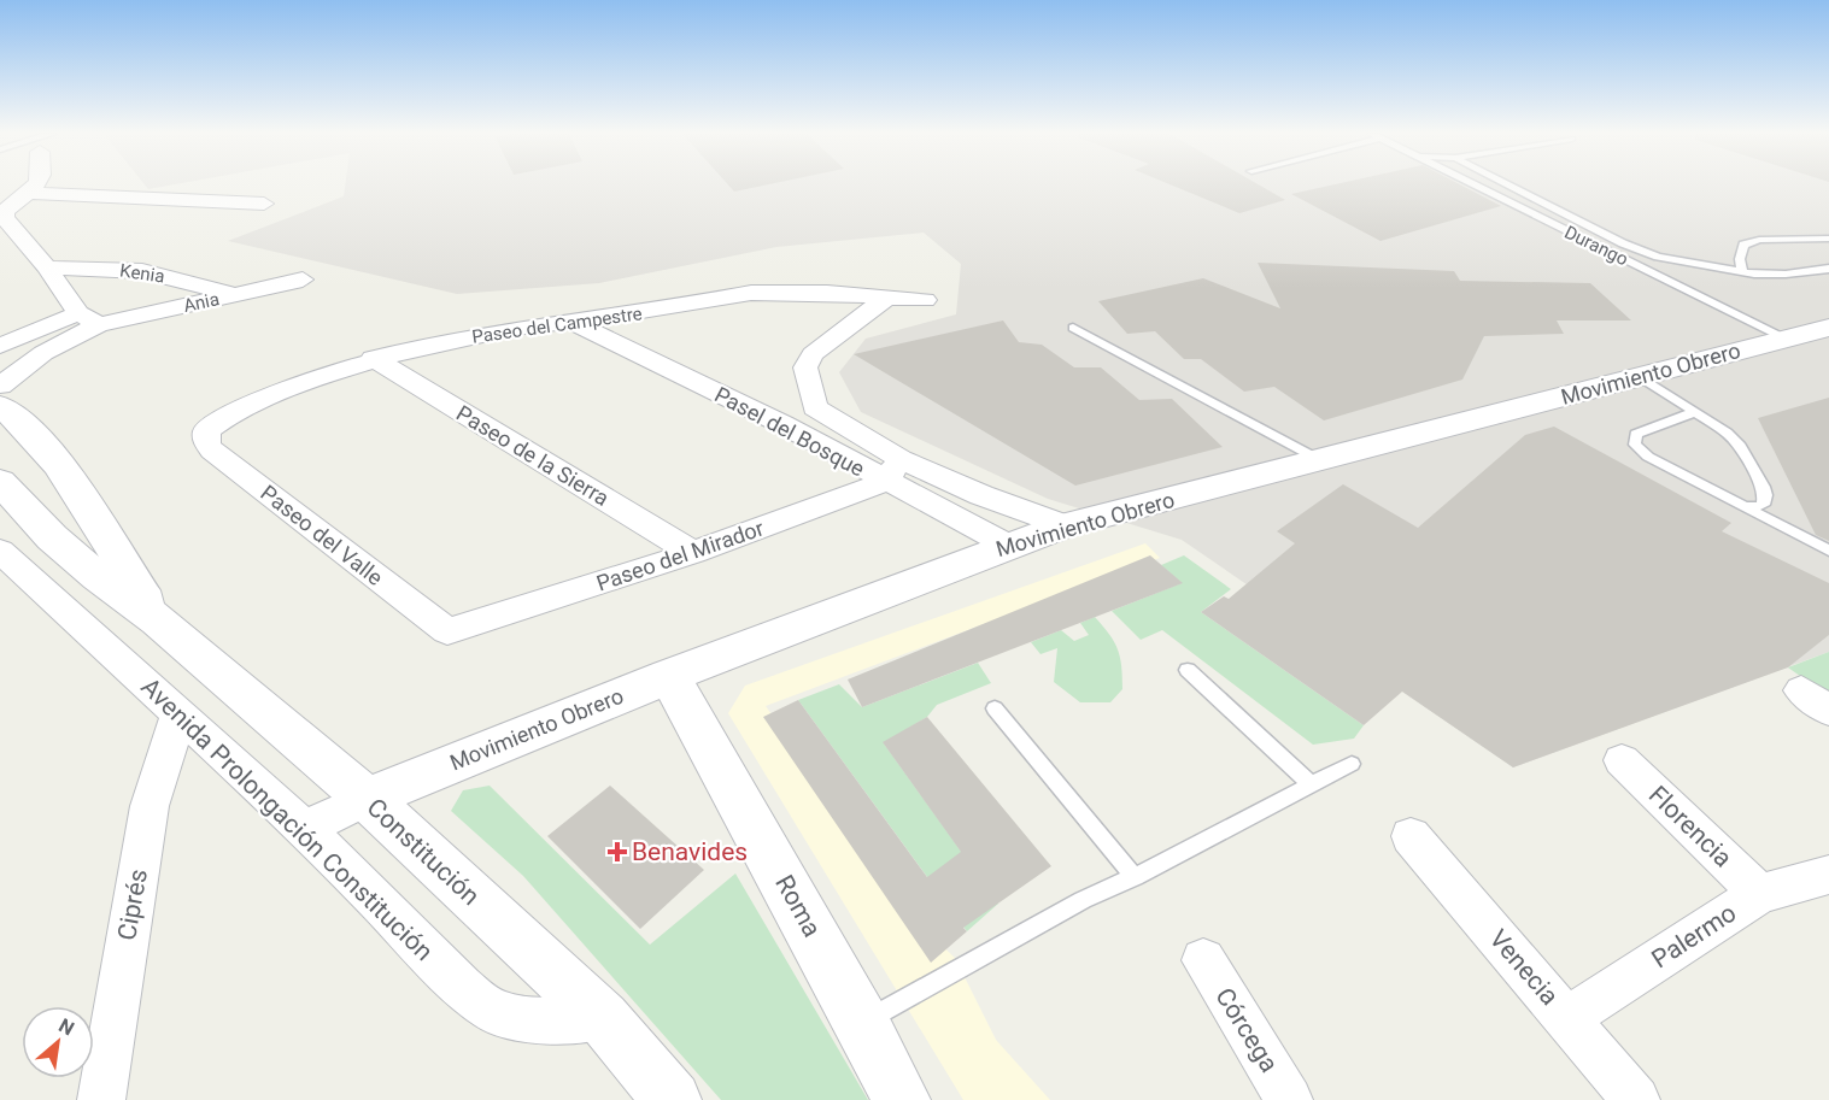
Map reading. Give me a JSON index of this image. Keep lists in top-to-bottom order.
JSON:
{
  "streets": {
    "street": [
      "Kenia",
      "Ania",
      "Paseo del Campestre",
      "Movimiento Obrero",
      "Pasel del Bosque",
      "Paseo de la Sierra",
      "Paseo del Valle",
      "Paseo del Mirador",
      "Avenida Prolongación Constitución",
      "Florencia",
      "Constitución",
      "Ciprés",
      "Roma",
      "Palermo",
      "Venecia",
      "Córcega"
    ],
    "lane": ["Durango"]
  },
  "crossings": [
    ["Durango", "Movimiento Obrero"],
    ["Kenia", "Ania"],
    ["Paseo del Campestre", "Pasel del Bosque"],
    ["Paseo del Campestre", "Paseo de la Sierra"],
    ["Paseo del Campestre", "Paseo del Valle"],
    ["Movimiento Obrero", "Pasel del Bosque"],
    ["Movimiento Obrero", "Constitución"],
    ["Movimiento Obrero", "Roma"],
    ["Pasel del Bosque", "Paseo del Mirador"],
    ["Paseo de la Sierra", "Paseo del Mirador"],
    ["Paseo del Valle", "Paseo del Mirador"],
    ["Avenida Prolongación Constitución", "Constitución"],
    ["Avenida Prolongación Constitución", "Ciprés"],
    ["Florencia", "Palermo"],
    ["Palermo", "Venecia"]
  ],
  "places": {
    "health": ["Benavides"]
  },
  "north": "top right"
}
